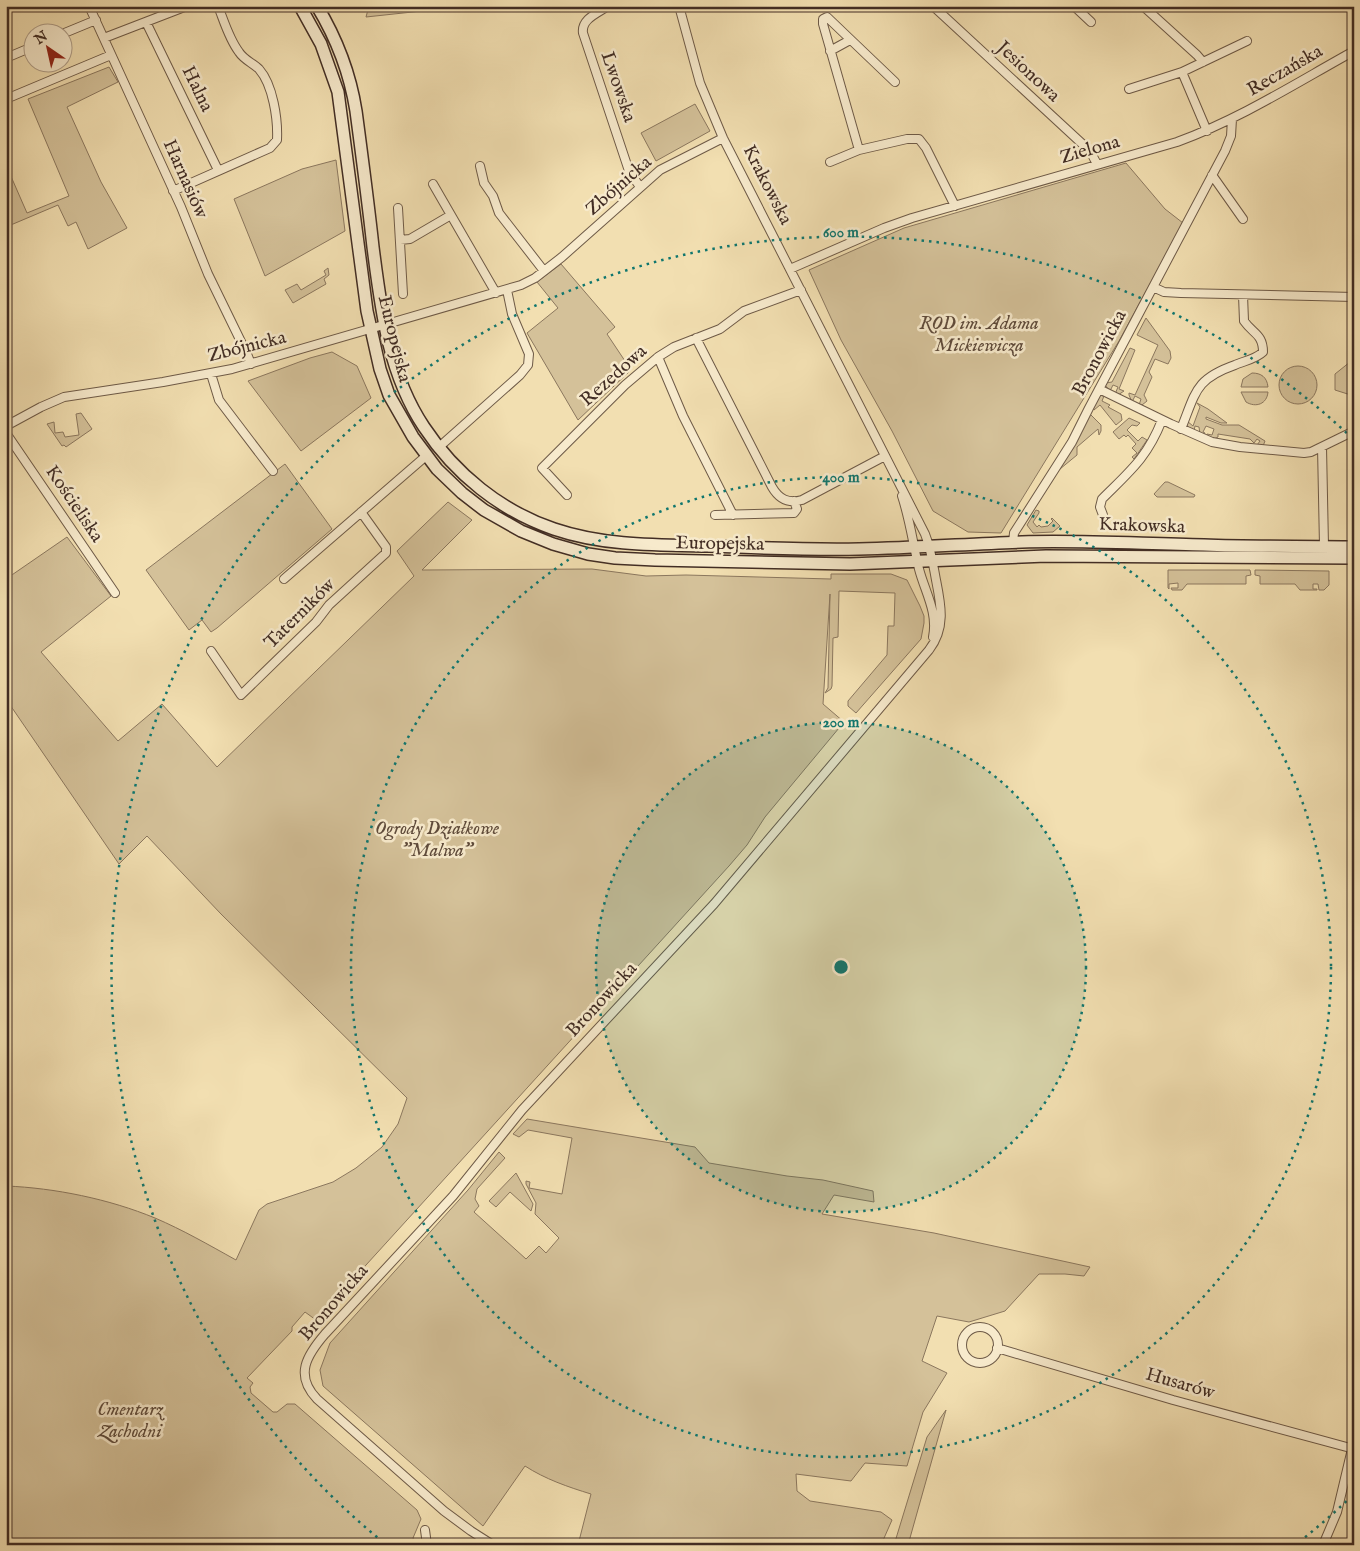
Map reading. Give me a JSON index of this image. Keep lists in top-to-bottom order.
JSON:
{
  "streets": {
    "main road": ["Krakowska", "Europejska"],
    "street": [
      "Reczańska",
      "Jesionowa",
      "Lwowska",
      "Halna",
      "Zielona",
      "Harnasiów",
      "Zbójnicka",
      "Bronowicka",
      "Rezedowa",
      "Kościeliska",
      "Taterników",
      "Husarów"
    ]
  },
  "crossings": [
    ["Reczańska", "Zielona"],
    ["Reczańska", "Bronowicka"],
    ["Jesionowa", "Zielona"],
    ["Lwowska", "Zbójnicka"],
    ["Zielona", "Krakowska"],
    ["Zielona", "Bronowicka"],
    ["Harnasiów", "Zbójnicka"],
    ["Krakowska", "Zbójnicka"],
    ["Krakowska", "Europejska"],
    ["Krakowska", "Bronowicka"],
    ["Krakowska", "Rezedowa"],
    ["Zbójnicka", "Europejska"],
    ["Europejska", "Bronowicka"]
  ],
  "parks": ["ROD im. Adama Mickiewicza", "Ogrody Działkowe \"Malwa\"", "Cmentarz Zachodni"],
  "north": "top left",
  "rings": ["600 m", "400 m", "200 m"]
}
